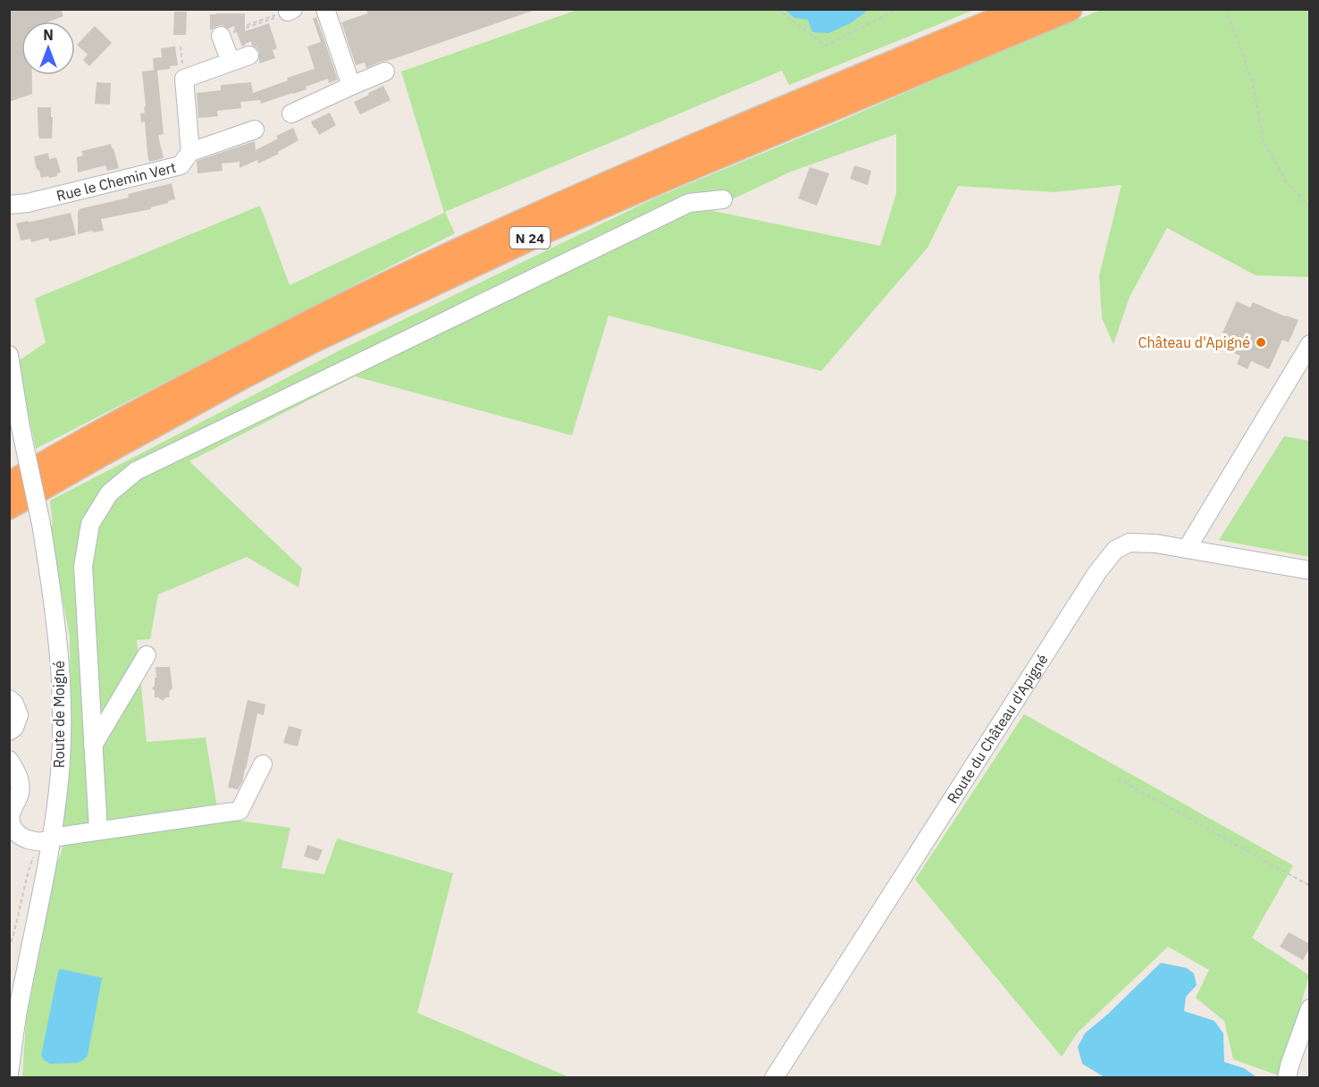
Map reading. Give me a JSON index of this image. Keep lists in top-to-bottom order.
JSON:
{
  "streets": {
    "highway": ["N 24"],
    "street": ["Rue le Chemin Vert", "Route de Moigné", "Route du Château d'Apigné"]
  },
  "places": ["Château d'Apigné"],
  "north": "top"
}
